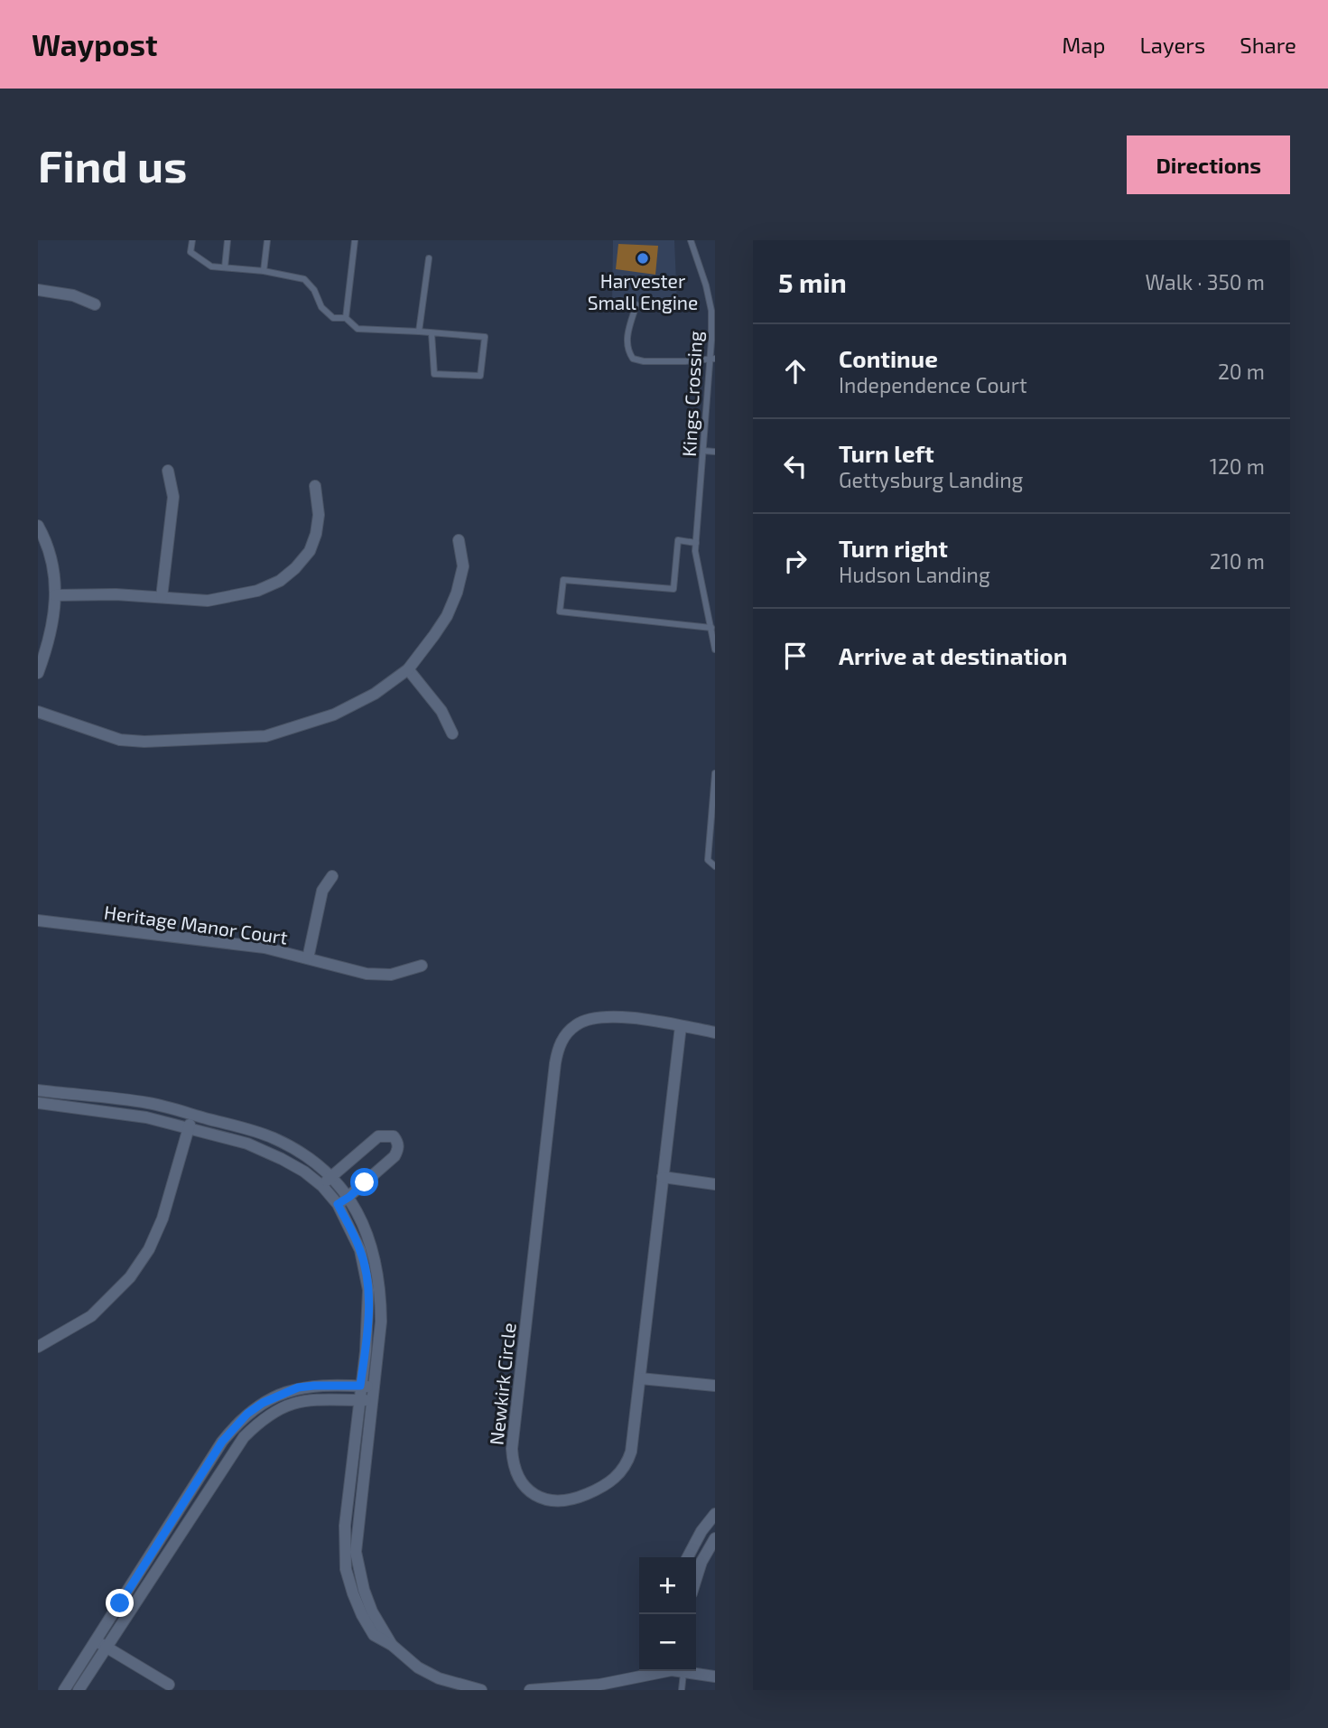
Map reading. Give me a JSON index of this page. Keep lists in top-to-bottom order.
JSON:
{
  "streets": {
    "street": ["Heritage Manor Court", "Newkirk Circle"],
    "lane": ["Kings Crossing"]
  },
  "places": ["Harvester Small Engine"],
  "page": {
    "header": "Waypost",
    "nav": ["Map", "Layers", "Share"],
    "buttons": "Directions",
    "title": "Find us",
    "heading": ["5 min", "Walk · 350 m"],
    "list": [
      ["Continue", "Independence Court", "20 m"],
      ["Turn left", "Gettysburg Landing", "120 m"],
      ["Turn right", "Hudson Landing", "210 m"],
      "Arrive at destination"
    ],
    "map_buttons": ["+", "−"]
  }
}
